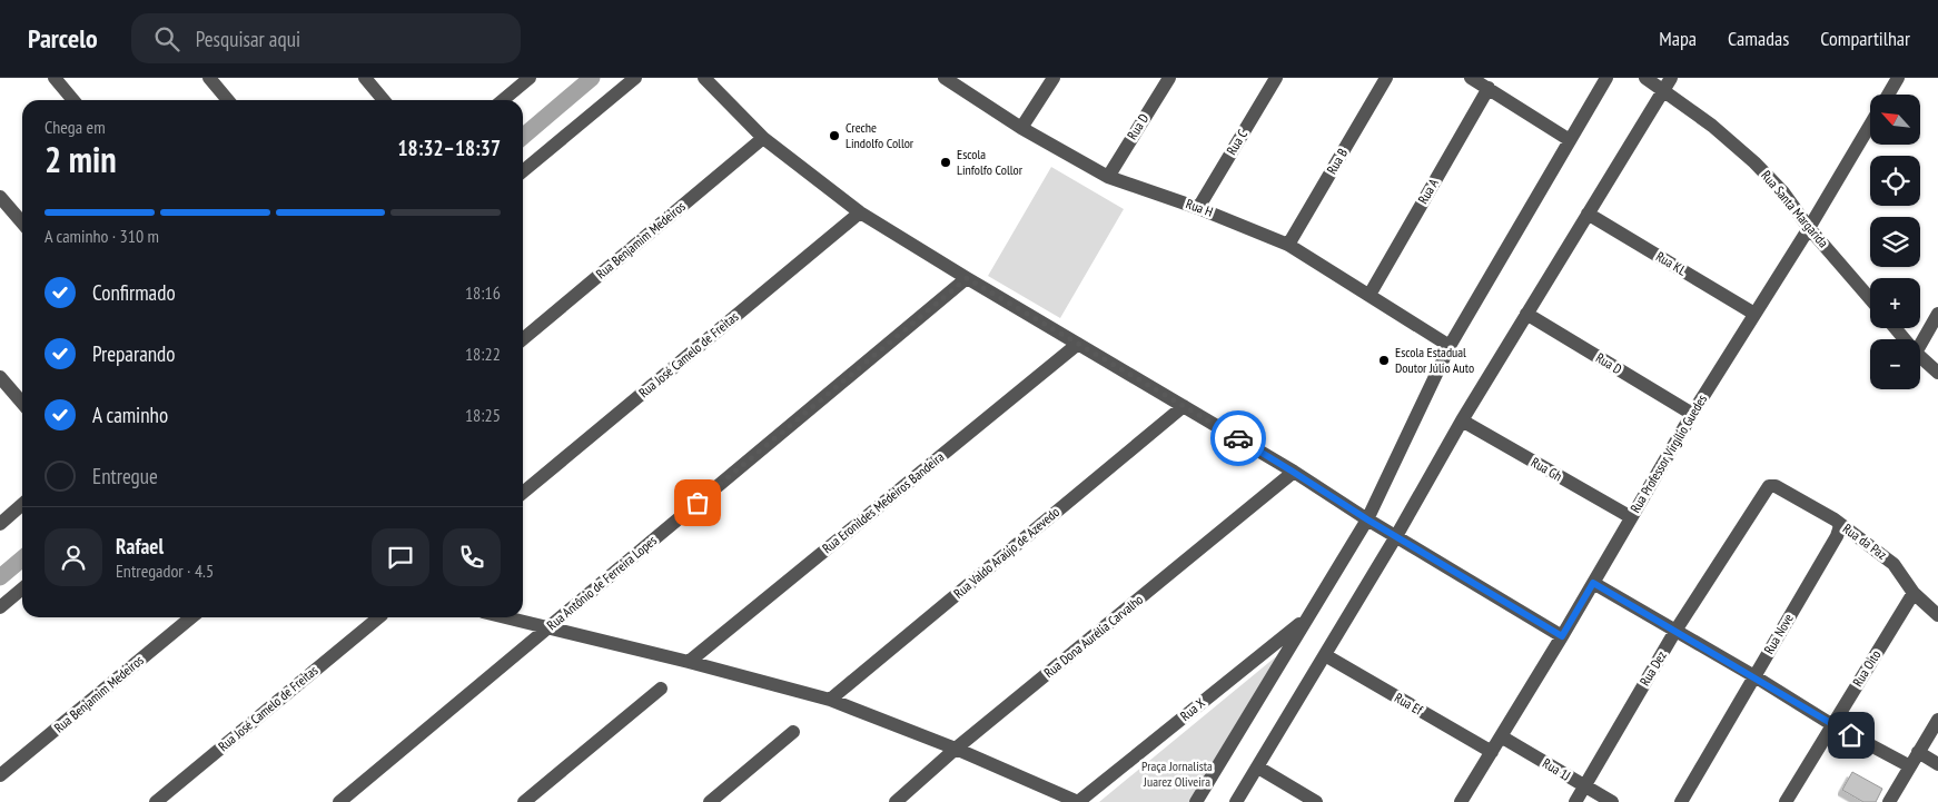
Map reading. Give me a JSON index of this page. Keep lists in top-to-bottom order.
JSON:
{
  "streets": {
    "street": [
      "Rua D",
      "Rua C",
      "Rua B",
      "Rua A",
      "Rua H",
      "Rua Santa Margarida",
      "Rua Benjamim Medeiros",
      "Rua KL",
      "Rua José Camelo de Freitas",
      "Rua Professor Virgílio Guedes",
      "Rua Gh",
      "Rua Eronildes Medeiros Bandeira",
      "Rua da Paz",
      "Rua Valdo Araújo de Azevedo",
      "Rua Antônio de Ferreira Lopes",
      "Rua Nove",
      "Rua Dona Aurélia Carvalho",
      "Rua Dez",
      "Rua Oito",
      "Rua Ef",
      "Rua X",
      "Rua 1J"
    ]
  },
  "crossings": [
    ["Rua D", "Rua H"],
    ["Rua D", "Rua Professor Virgílio Guedes"],
    ["Rua C", "Rua H"],
    ["Rua B", "Rua H"],
    ["Rua A", "Rua H"],
    ["Rua Santa Margarida", "Rua Professor Virgílio Guedes"],
    ["Rua KL", "Rua Professor Virgílio Guedes"],
    ["Rua Professor Virgílio Guedes", "Rua Gh"],
    ["Rua Professor Virgílio Guedes", "Rua Ef"],
    ["Rua Professor Virgílio Guedes", "Rua 1J"],
    ["Rua da Paz", "Rua Nove"],
    ["Rua da Paz", "Rua Dez"],
    ["Rua da Paz", "Rua Oito"],
    ["Rua Dez", "Rua 1J"]
  ],
  "parks": ["Praça Jornalista Juarez Oliveira"],
  "places": ["Creche Lindolfo Collor", "Escola Linfolfo Collor", "Escola Estadual Doutor Júlio Auto"],
  "north": "top left",
  "page": {
    "header": "Parcelo",
    "search": "Pesquisar aqui",
    "nav": ["Mapa", "Camadas", "Compartilhar"],
    "map_buttons": ["+", "−"],
    "heading": ["2 min", "Chega em", "18:32–18:37"],
    "panel": ["Rafael", "Entregador · 4.5"],
    "bar": "A caminho · 310 m",
    "list": [
      ["Confirmado", "18:16"],
      ["Preparando", "18:22"],
      ["A caminho", "18:25"],
      "Entregue"
    ]
  }
}
